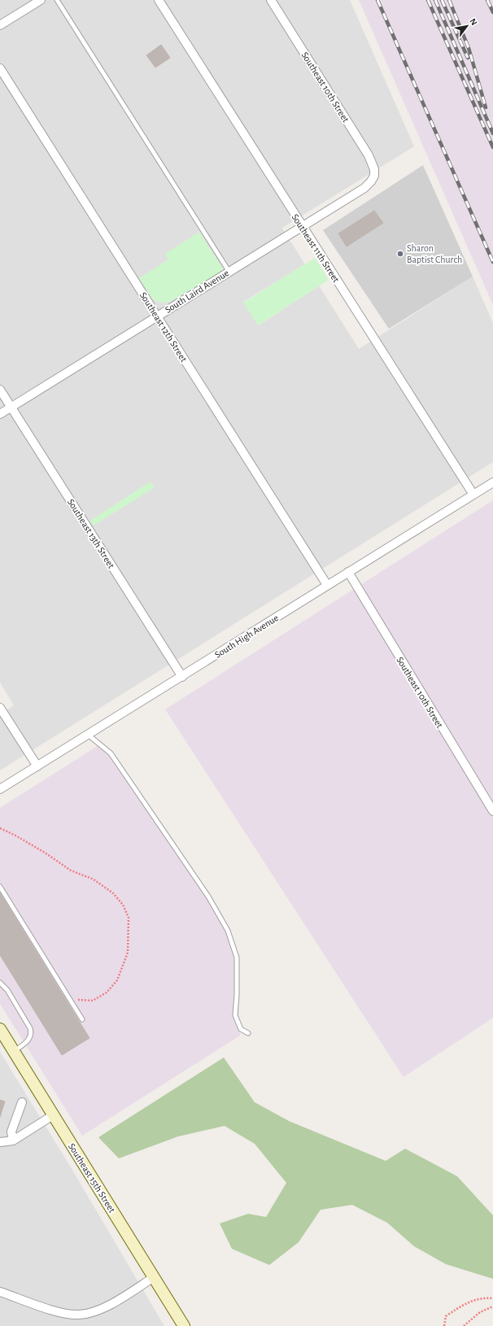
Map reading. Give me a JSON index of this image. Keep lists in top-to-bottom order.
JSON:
{
  "streets": {
    "main road": ["Southeast 15th Street"],
    "street": [
      "Southeast 10th Street",
      "Southeast 11th Street",
      "South Laird Avenue",
      "Southeast 12th Street",
      "Southeast 13th Street",
      "South High Avenue"
    ]
  },
  "crossings": [
    ["Southeast 10th Street", "South Laird Avenue"],
    ["Southeast 10th Street", "South High Avenue"],
    ["Southeast 11th Street", "South Laird Avenue"],
    ["Southeast 11th Street", "South High Avenue"],
    ["South Laird Avenue", "Southeast 12th Street"],
    ["South Laird Avenue", "Southeast 13th Street"],
    ["Southeast 12th Street", "South High Avenue"],
    ["Southeast 13th Street", "South High Avenue"]
  ],
  "places": ["Sharon Baptist Church"],
  "north": "top right"
}
